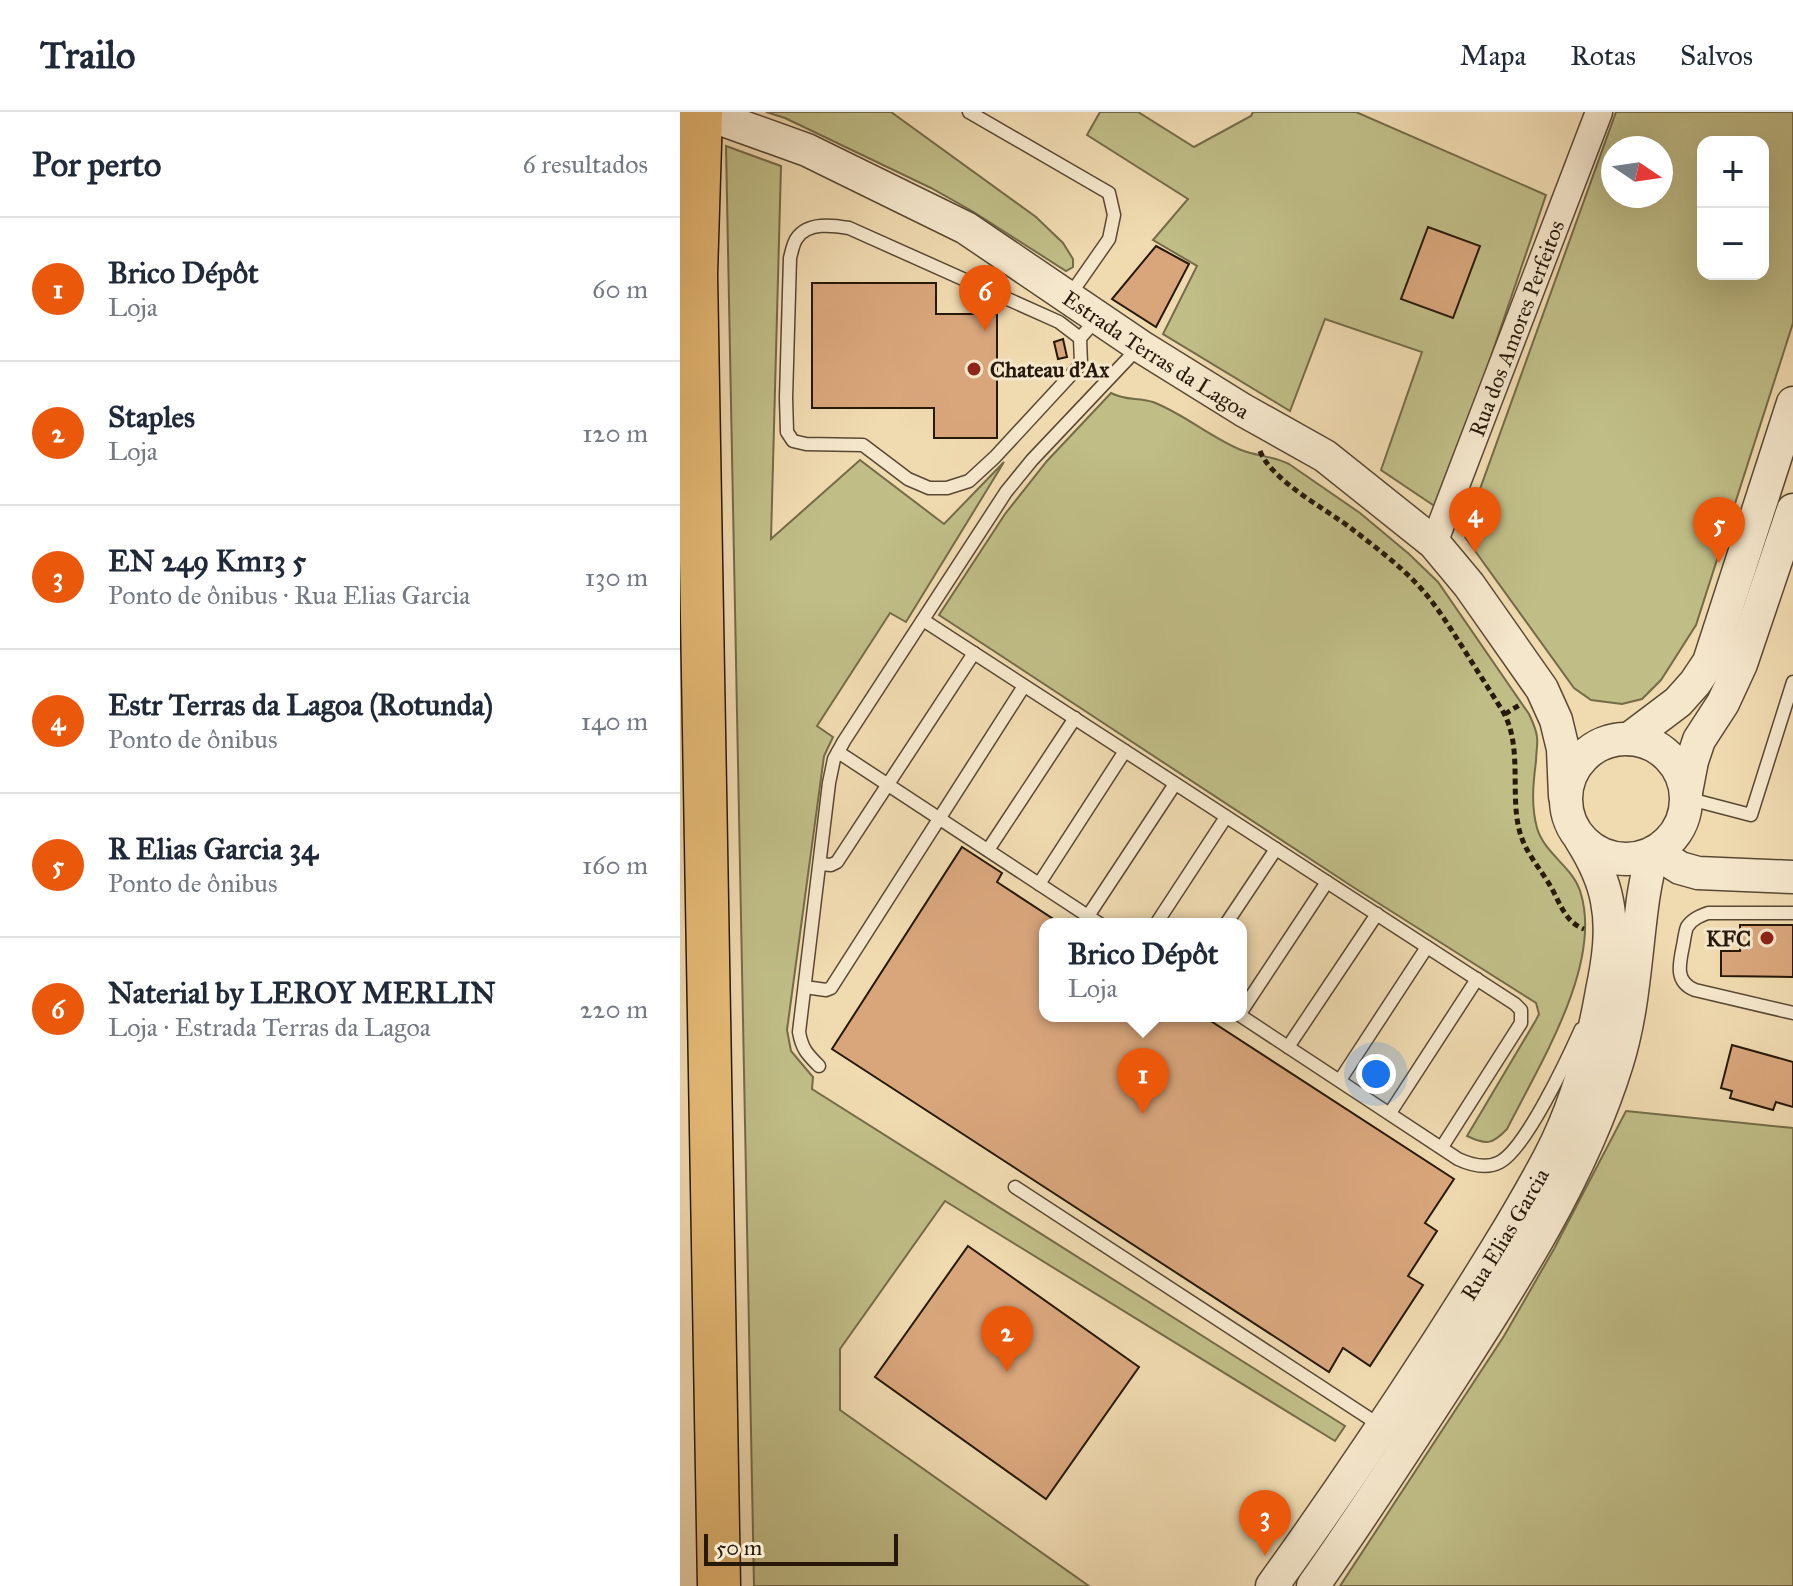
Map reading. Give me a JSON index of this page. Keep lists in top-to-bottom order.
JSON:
{
  "streets": {
    "street": ["Rua dos Amores Perfeitos", "Estrada Terras da Lagoa", "Rua Elias Garcia"]
  },
  "crossings": [
    ["Rua dos Amores Perfeitos", "Estrada Terras da Lagoa"],
    ["Estrada Terras da Lagoa", "Rua Elias Garcia"]
  ],
  "places": ["Chateau d'Ax", "KFC"],
  "scale_bar": "50 m",
  "north": "right",
  "page": {
    "header": "Trailo",
    "nav": ["Mapa", "Rotas", "Salvos"],
    "heading": ["Por perto", "6 resultados"],
    "map_buttons": ["+", "−"],
    "list": [
      {
        "mark": "1",
        "name": "Brico Dépôt",
        "note": "Loja",
        "value": "60 m"
      },
      {
        "mark": "2",
        "name": "Staples",
        "note": "Loja",
        "value": "120 m"
      },
      {
        "mark": "3",
        "name": "EN 249 Km13 5",
        "note": "Ponto de ônibus · Rua Elias Garcia",
        "value": "130 m"
      },
      {
        "mark": "4",
        "name": "Estr Terras da Lagoa (Rotunda)",
        "note": "Ponto de ônibus",
        "value": "140 m"
      },
      {
        "mark": "5",
        "name": "R Elias Garcia 34",
        "note": "Ponto de ônibus",
        "value": "160 m"
      },
      {
        "mark": "6",
        "name": "Naterial by LEROY MERLIN",
        "note": "Loja · Estrada Terras da Lagoa",
        "value": "220 m"
      }
    ],
    "pins": [
      "6",
      "4",
      "5",
      "1",
      "2",
      "3"
    ],
    "popup": ["Brico Dépôt", "Loja"],
    "scale": "50 m"
  }
}
